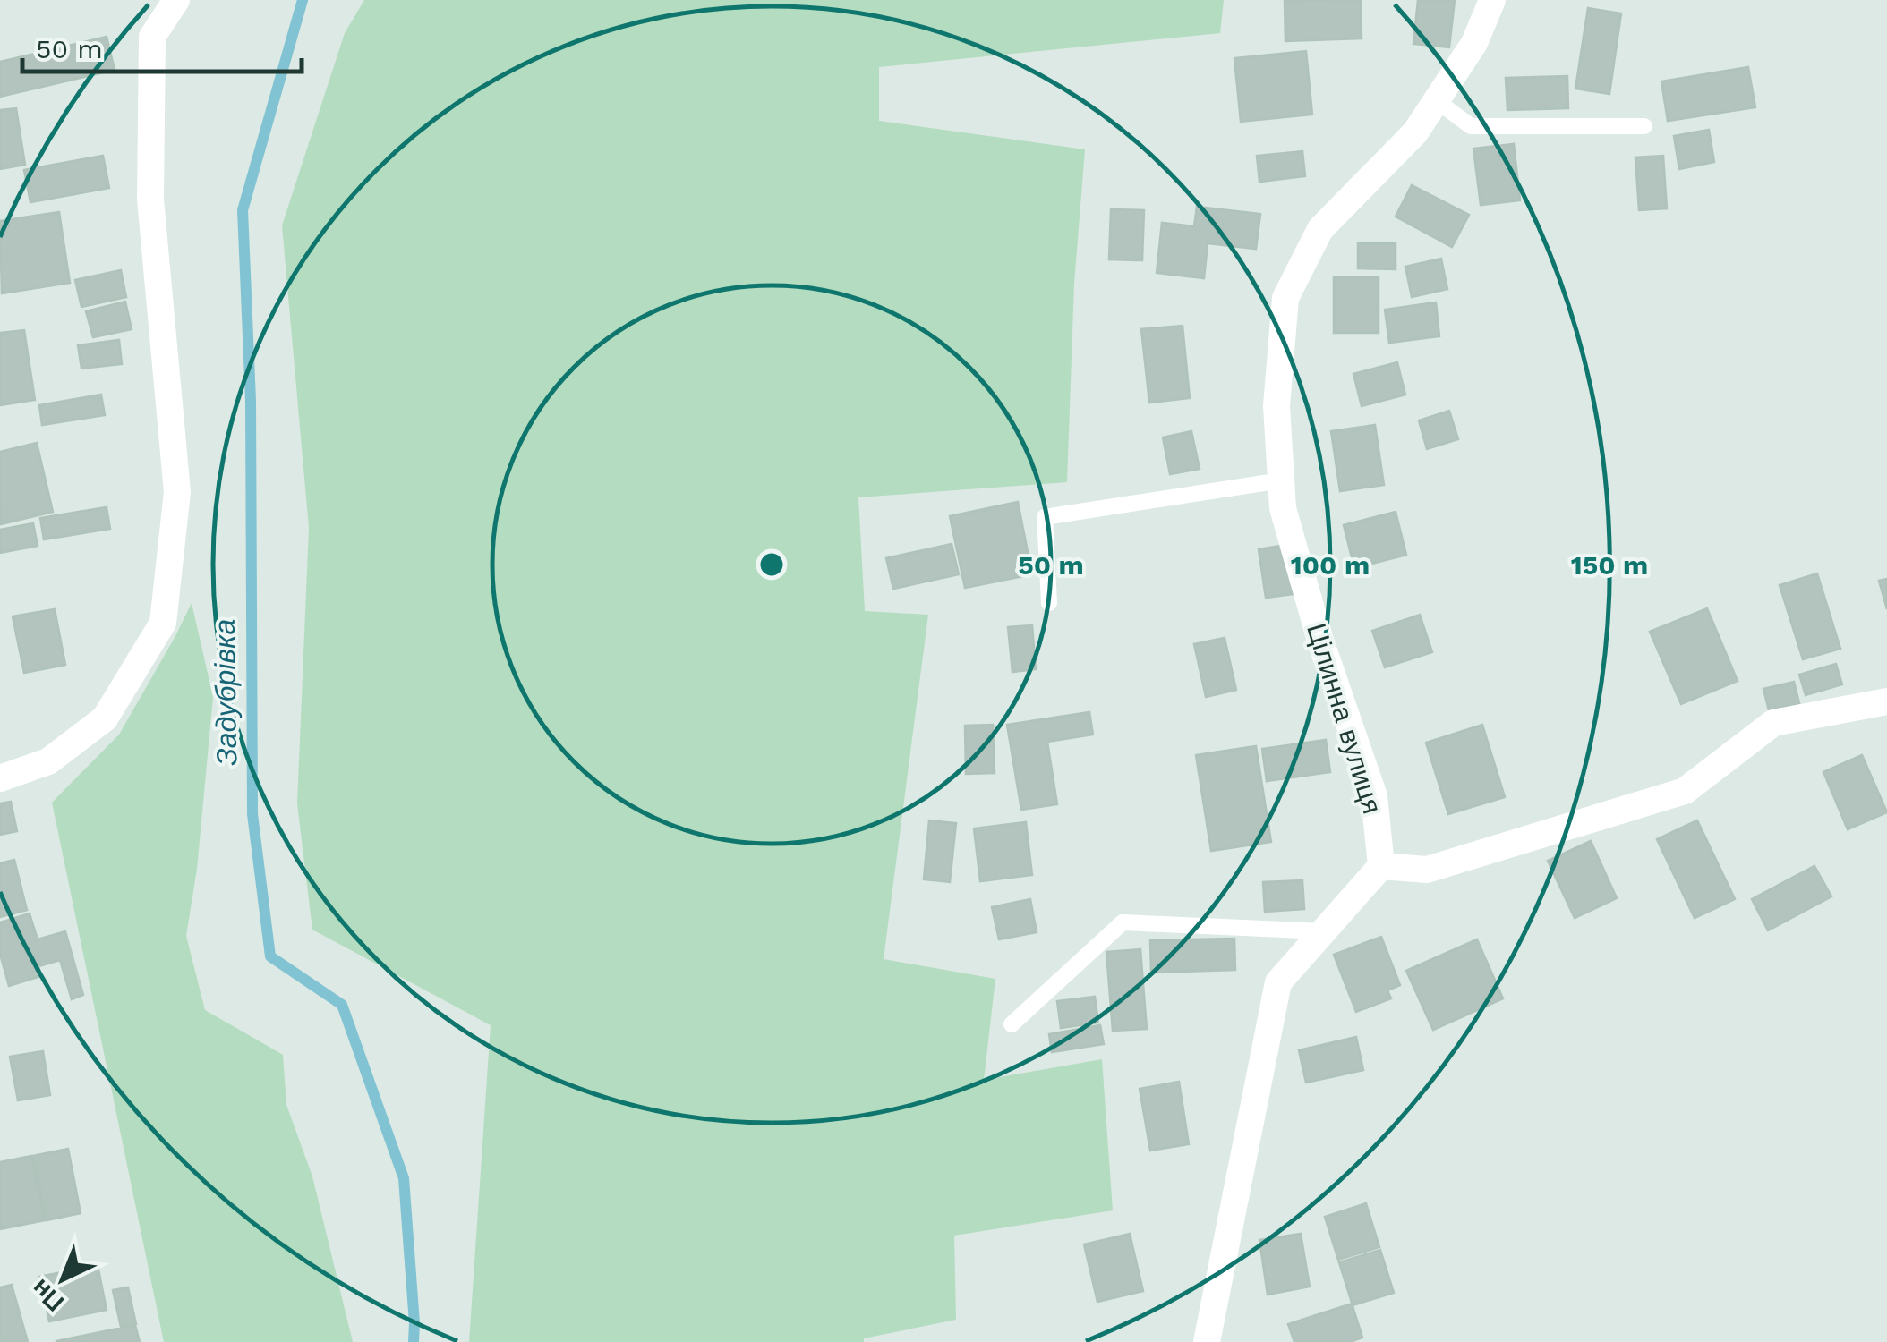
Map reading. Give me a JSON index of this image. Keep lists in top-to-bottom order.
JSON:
{
  "streets": {
    "street": ["Цілинна вулиця"]
  },
  "water": ["Задубрівка"],
  "scale_bar": "50 m",
  "north": "bottom left",
  "rings": ["50 m", "100 m", "150 m"]
}
